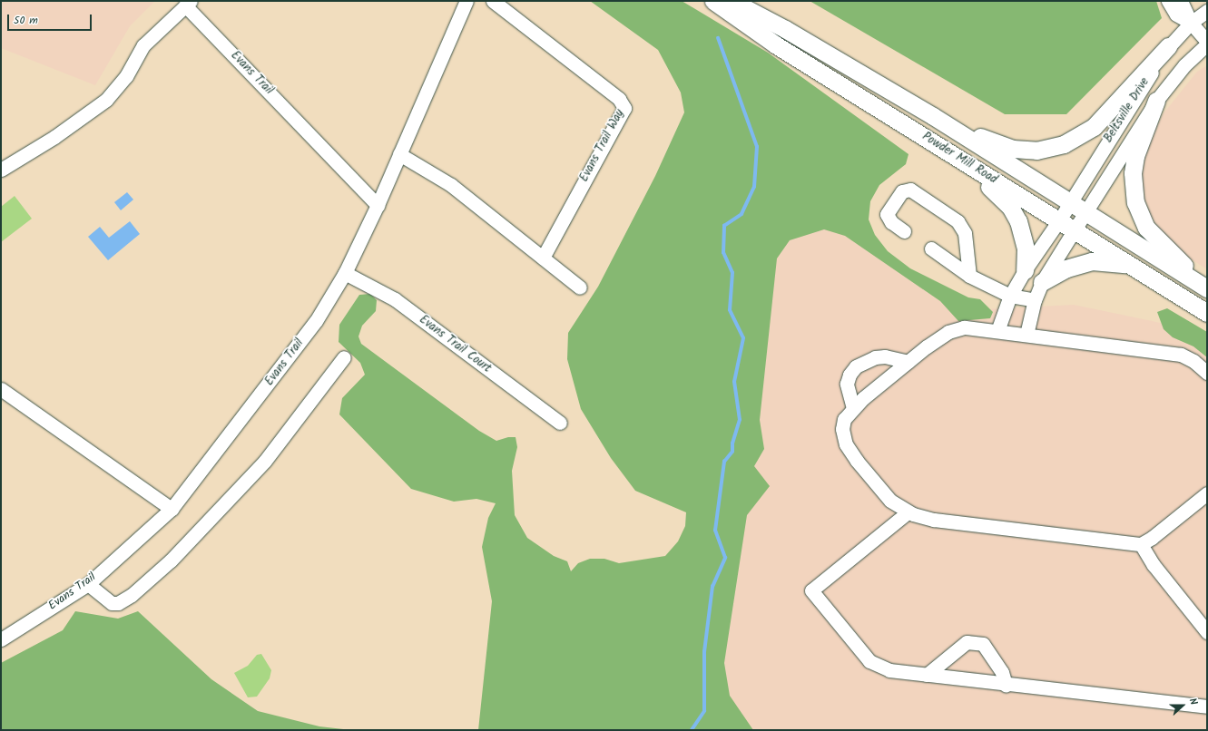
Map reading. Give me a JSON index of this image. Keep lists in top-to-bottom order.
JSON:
{
  "streets": {
    "main road": ["Powder Mill Road"],
    "street": [
      "Evans Trail",
      "Beltsville Drive",
      "Evans Trail Way",
      "Evans Trail Court"
    ]
  },
  "crossings": [
    ["Evans Trail", "Evans Trail Court"],
    ["Beltsville Drive", "Powder Mill Road"]
  ],
  "scale_bar": "50 m",
  "north": "right"
}
